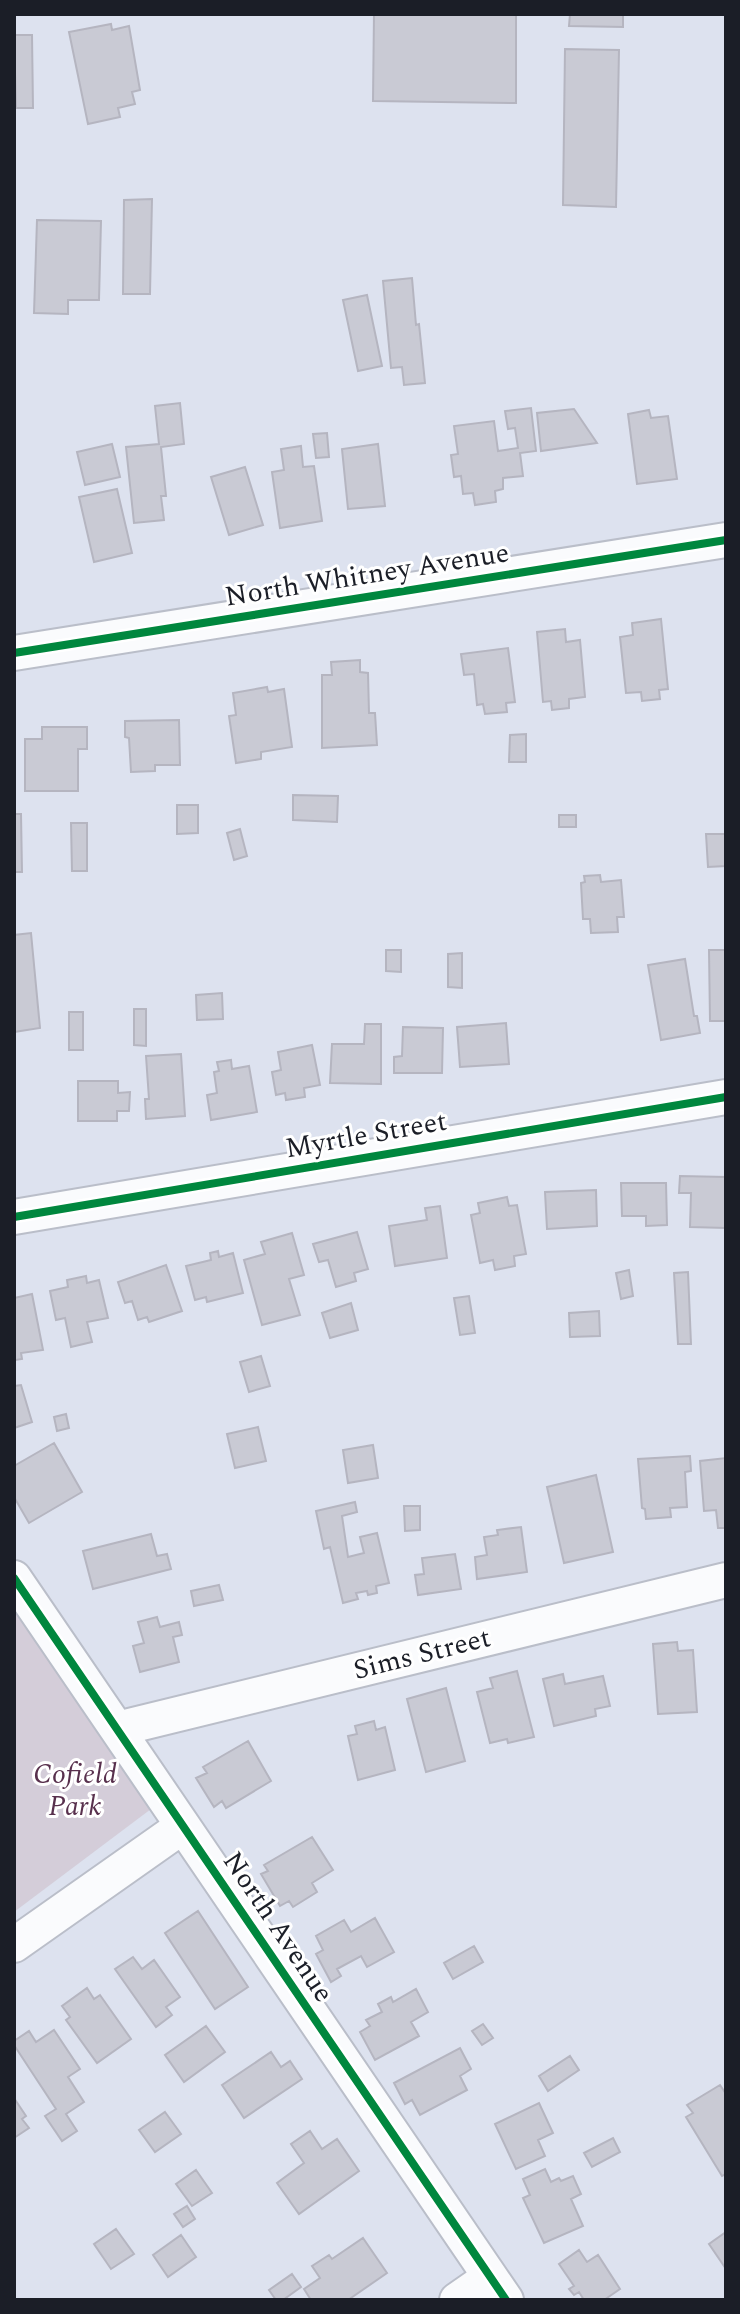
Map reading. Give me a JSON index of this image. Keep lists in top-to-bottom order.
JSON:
{
  "streets": {
    "street": [
      "North Whitney Avenue",
      "Myrtle Street",
      "Sims Street",
      "North Avenue"
    ]
  },
  "crossings": [
    ["Sims Street", "North Avenue"]
  ],
  "parks": ["Cofield Park"]
}
